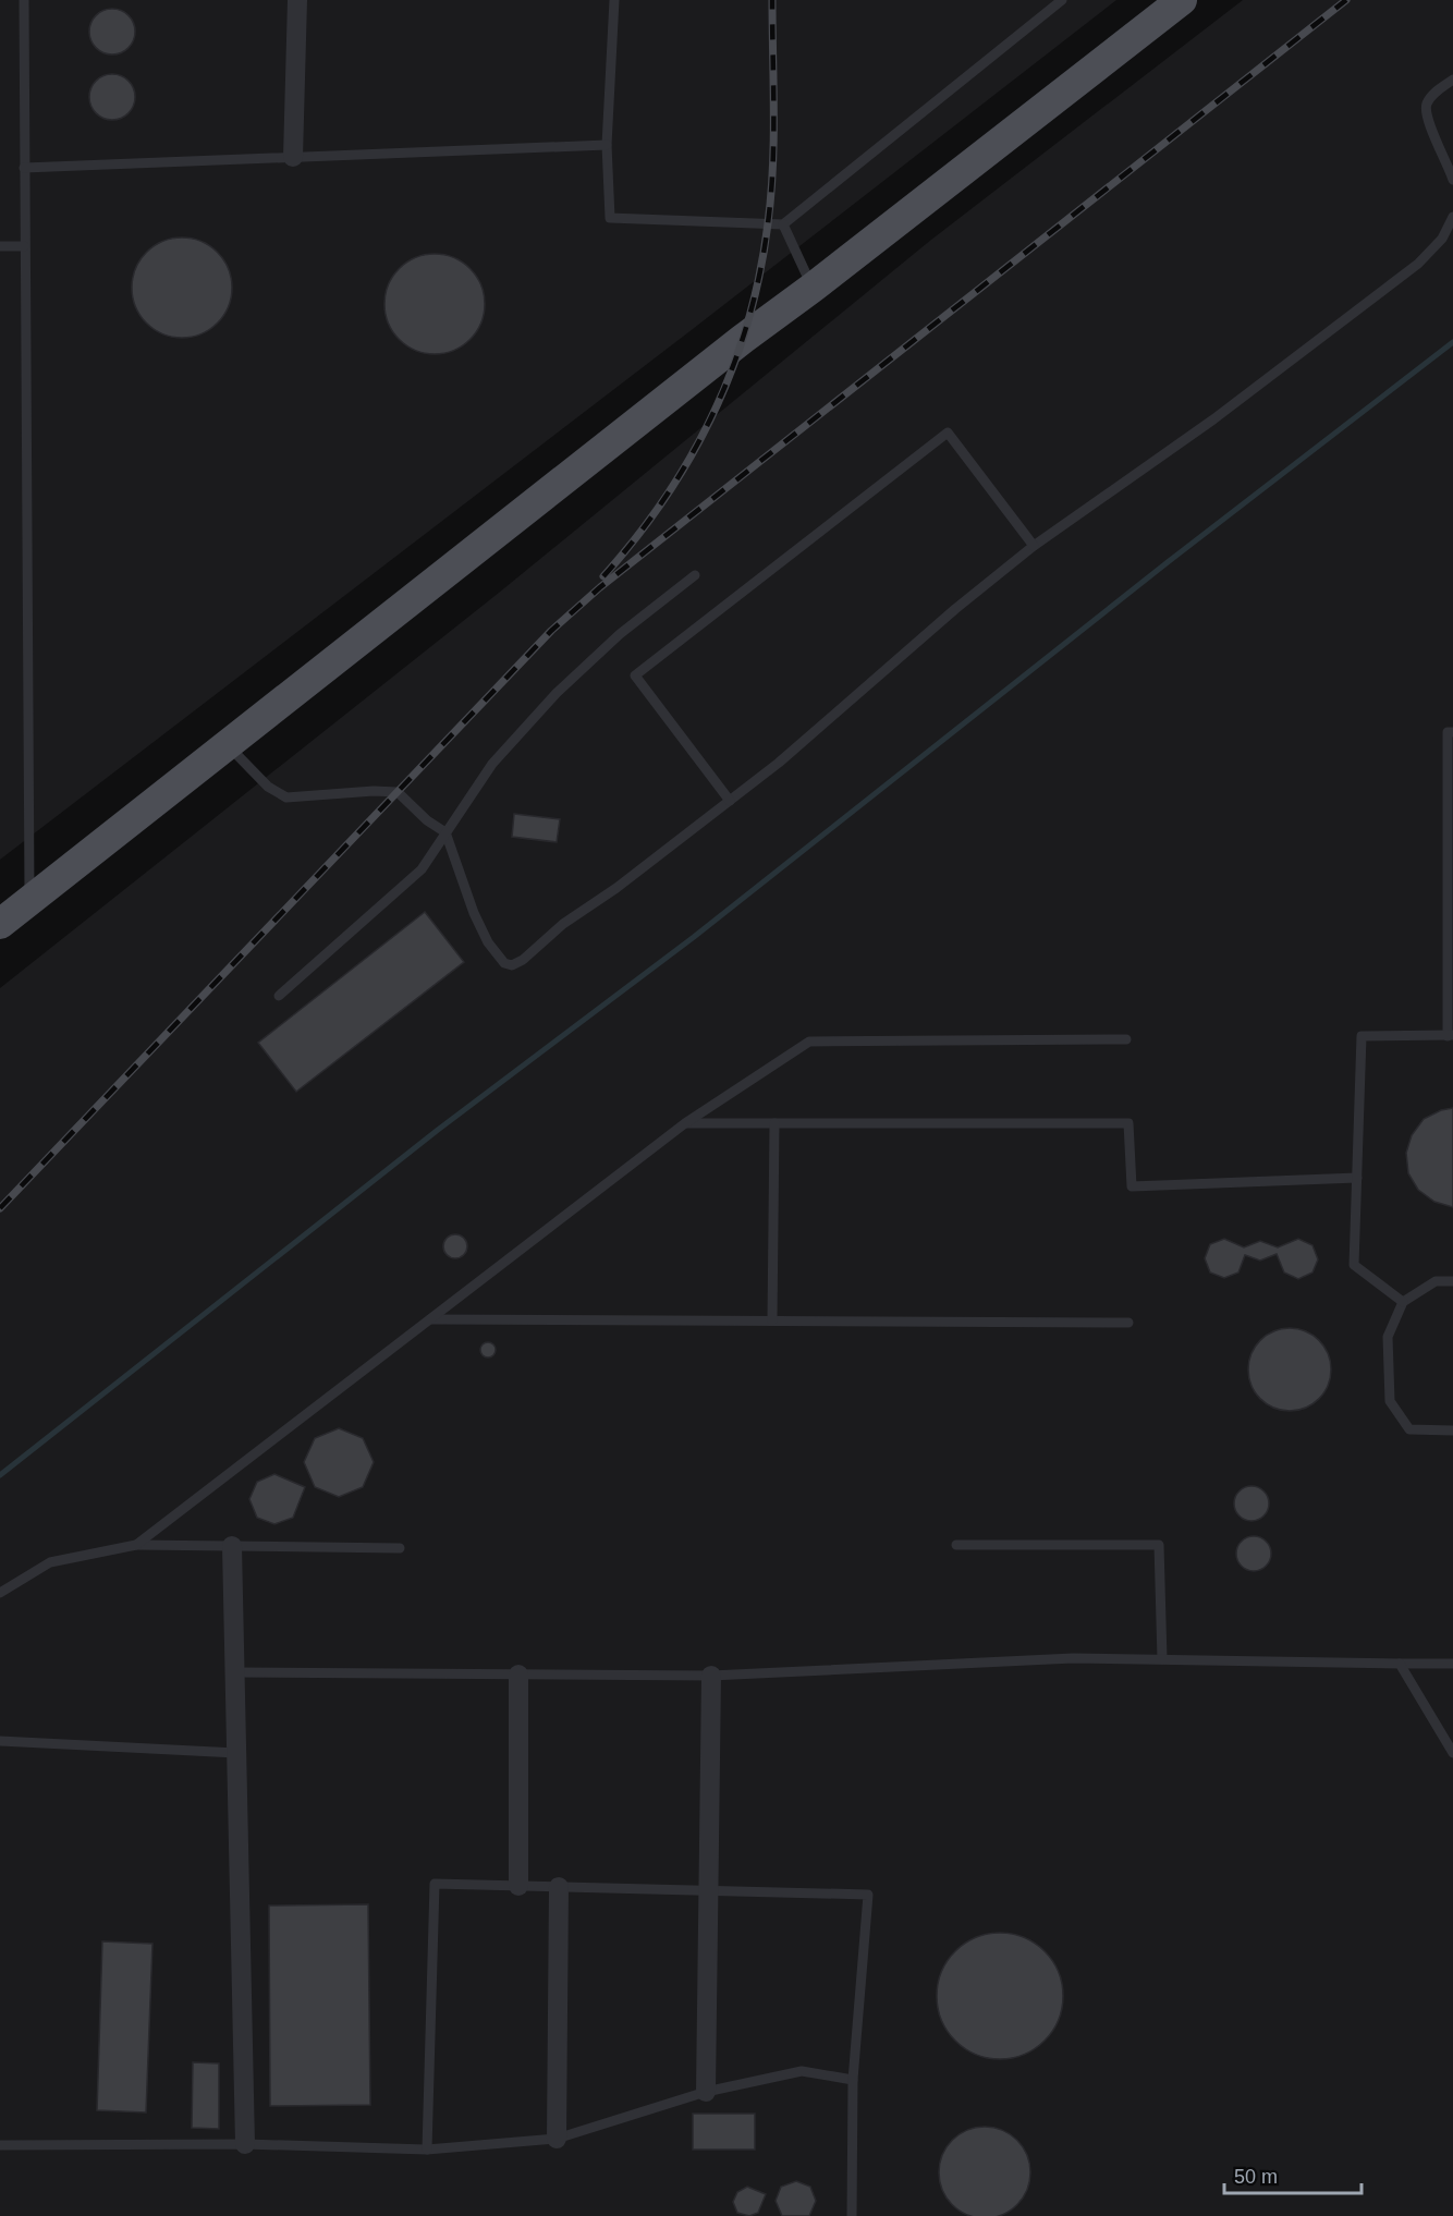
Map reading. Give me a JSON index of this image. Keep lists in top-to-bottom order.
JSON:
{
  "scale_bar": "50 m"
}
